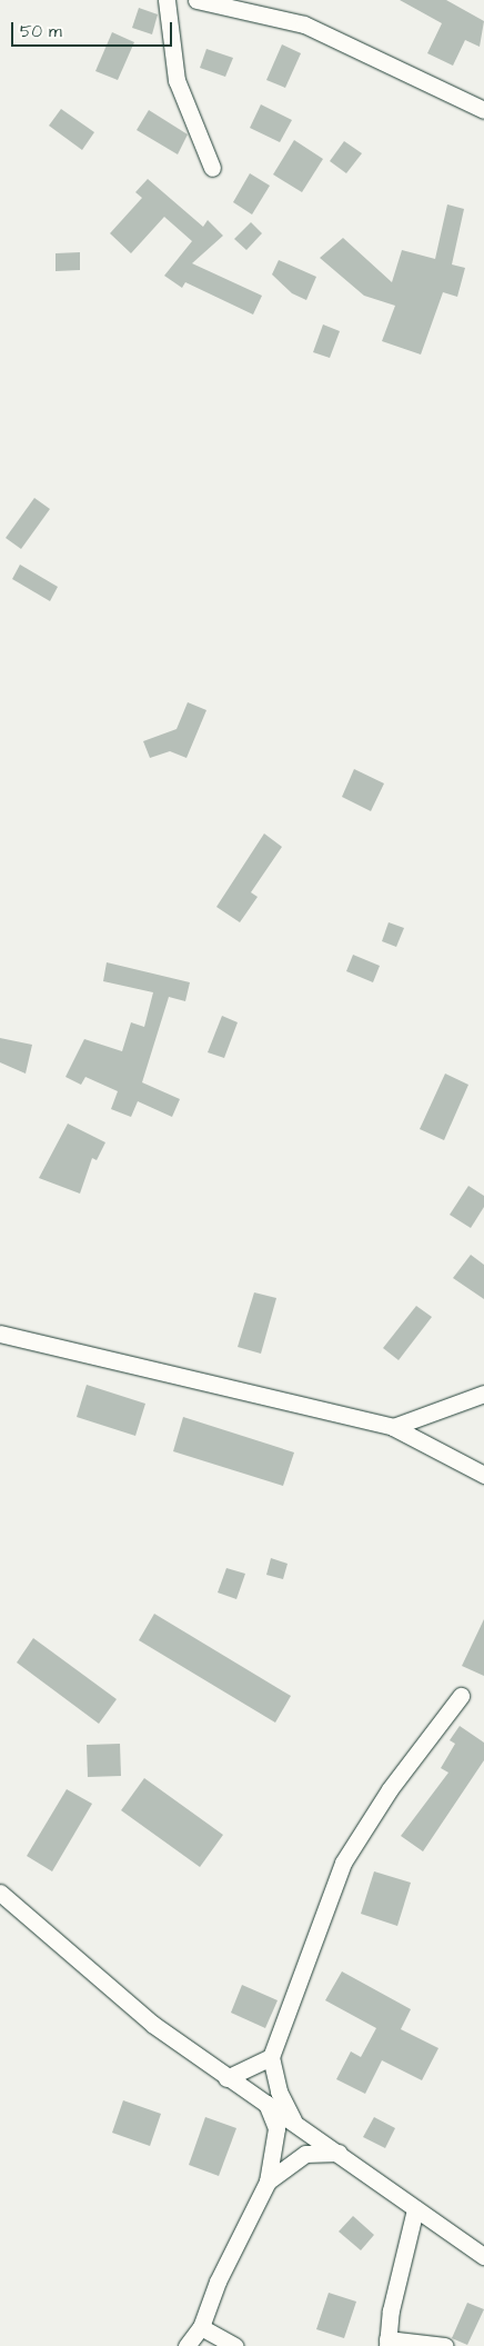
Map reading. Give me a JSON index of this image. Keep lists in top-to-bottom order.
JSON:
{
  "scale_bar": "50 m"
}
